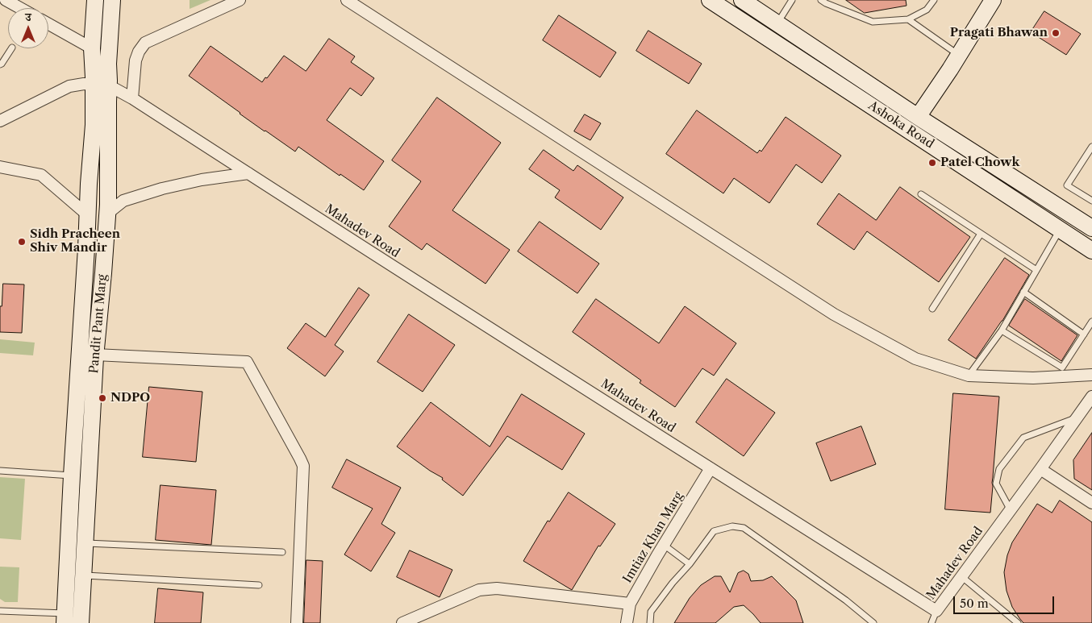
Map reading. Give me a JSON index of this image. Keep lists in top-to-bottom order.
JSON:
{
  "streets": {
    "street": [
      "Ashoka Road",
      "Mahadev Road",
      "Pandit Pant Marg",
      "Imtiaz Khan Marg"
    ]
  },
  "crossings": [
    ["Mahadev Road", "Pandit Pant Marg"],
    ["Mahadev Road", "Imtiaz Khan Marg"]
  ],
  "places": [
    "Pragati Bhawan",
    "Patel Chowk",
    "Sidh Pracheen Shiv Mandir",
    "NDPO"
  ],
  "scale_bar": "50 m",
  "north": "top"
}
